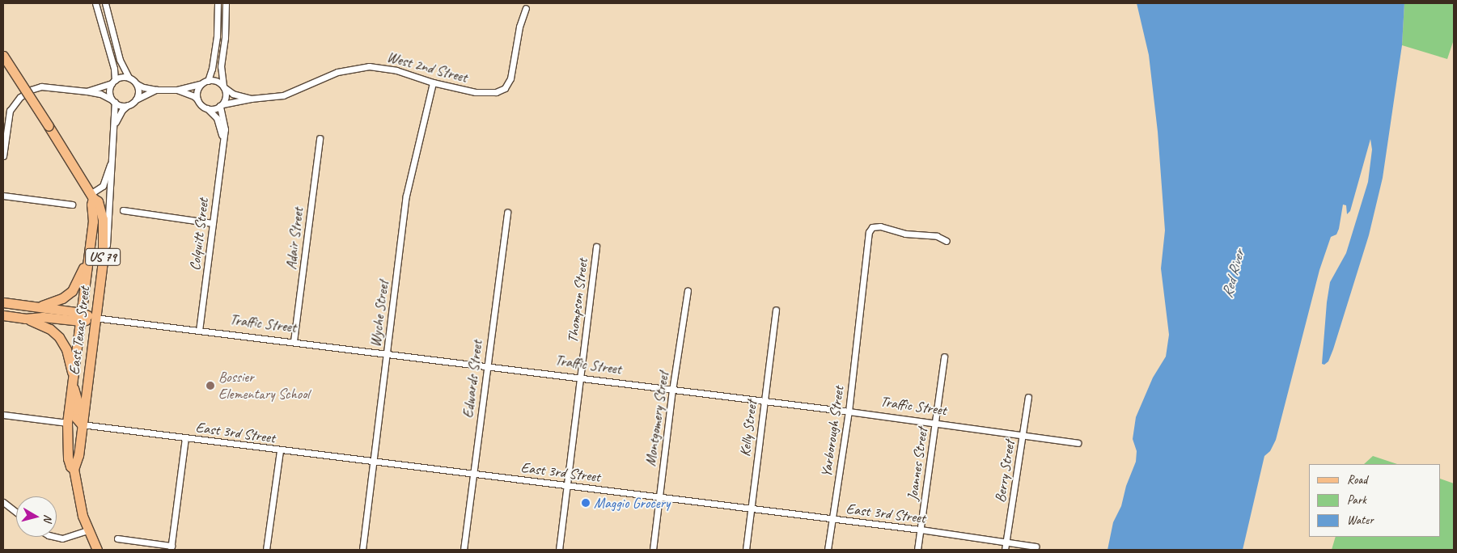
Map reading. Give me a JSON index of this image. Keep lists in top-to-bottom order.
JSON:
{
  "streets": {
    "main road": ["US 79", "Traffic Street", "East Texas Street"],
    "street": [
      "West 2nd Street",
      "Colquitt Street",
      "Adair Street",
      "Thompson Street",
      "Wyche Street",
      "Edwards Street",
      "Montgomery Street",
      "Kelly Street",
      "Yarborough Street",
      "East 3rd Street",
      "Joannes Street",
      "Berry Street"
    ]
  },
  "crossings": [
    ["West 2nd Street", "Colquitt Street"],
    ["West 2nd Street", "Wyche Street"],
    ["Colquitt Street", "Traffic Street"],
    ["Adair Street", "Traffic Street"],
    ["Thompson Street", "Traffic Street"],
    ["Thompson Street", "East 3rd Street"],
    ["Wyche Street", "Traffic Street"],
    ["Wyche Street", "East 3rd Street"],
    ["Traffic Street", "East Texas Street"],
    ["Traffic Street", "Edwards Street"],
    ["Traffic Street", "Montgomery Street"],
    ["Traffic Street", "Kelly Street"],
    ["Traffic Street", "Yarborough Street"],
    ["Traffic Street", "Joannes Street"],
    ["Traffic Street", "Berry Street"],
    ["East Texas Street", "East 3rd Street"],
    ["Edwards Street", "East 3rd Street"],
    ["Montgomery Street", "East 3rd Street"],
    ["Kelly Street", "East 3rd Street"],
    ["Yarborough Street", "East 3rd Street"],
    ["East 3rd Street", "Joannes Street"],
    ["East 3rd Street", "Berry Street"]
  ],
  "water": ["Red River"],
  "places": ["Bossier Elementary School", "Maggio Grocery"],
  "legend": ["Road", "Park", "Water"],
  "north": "right"
}
